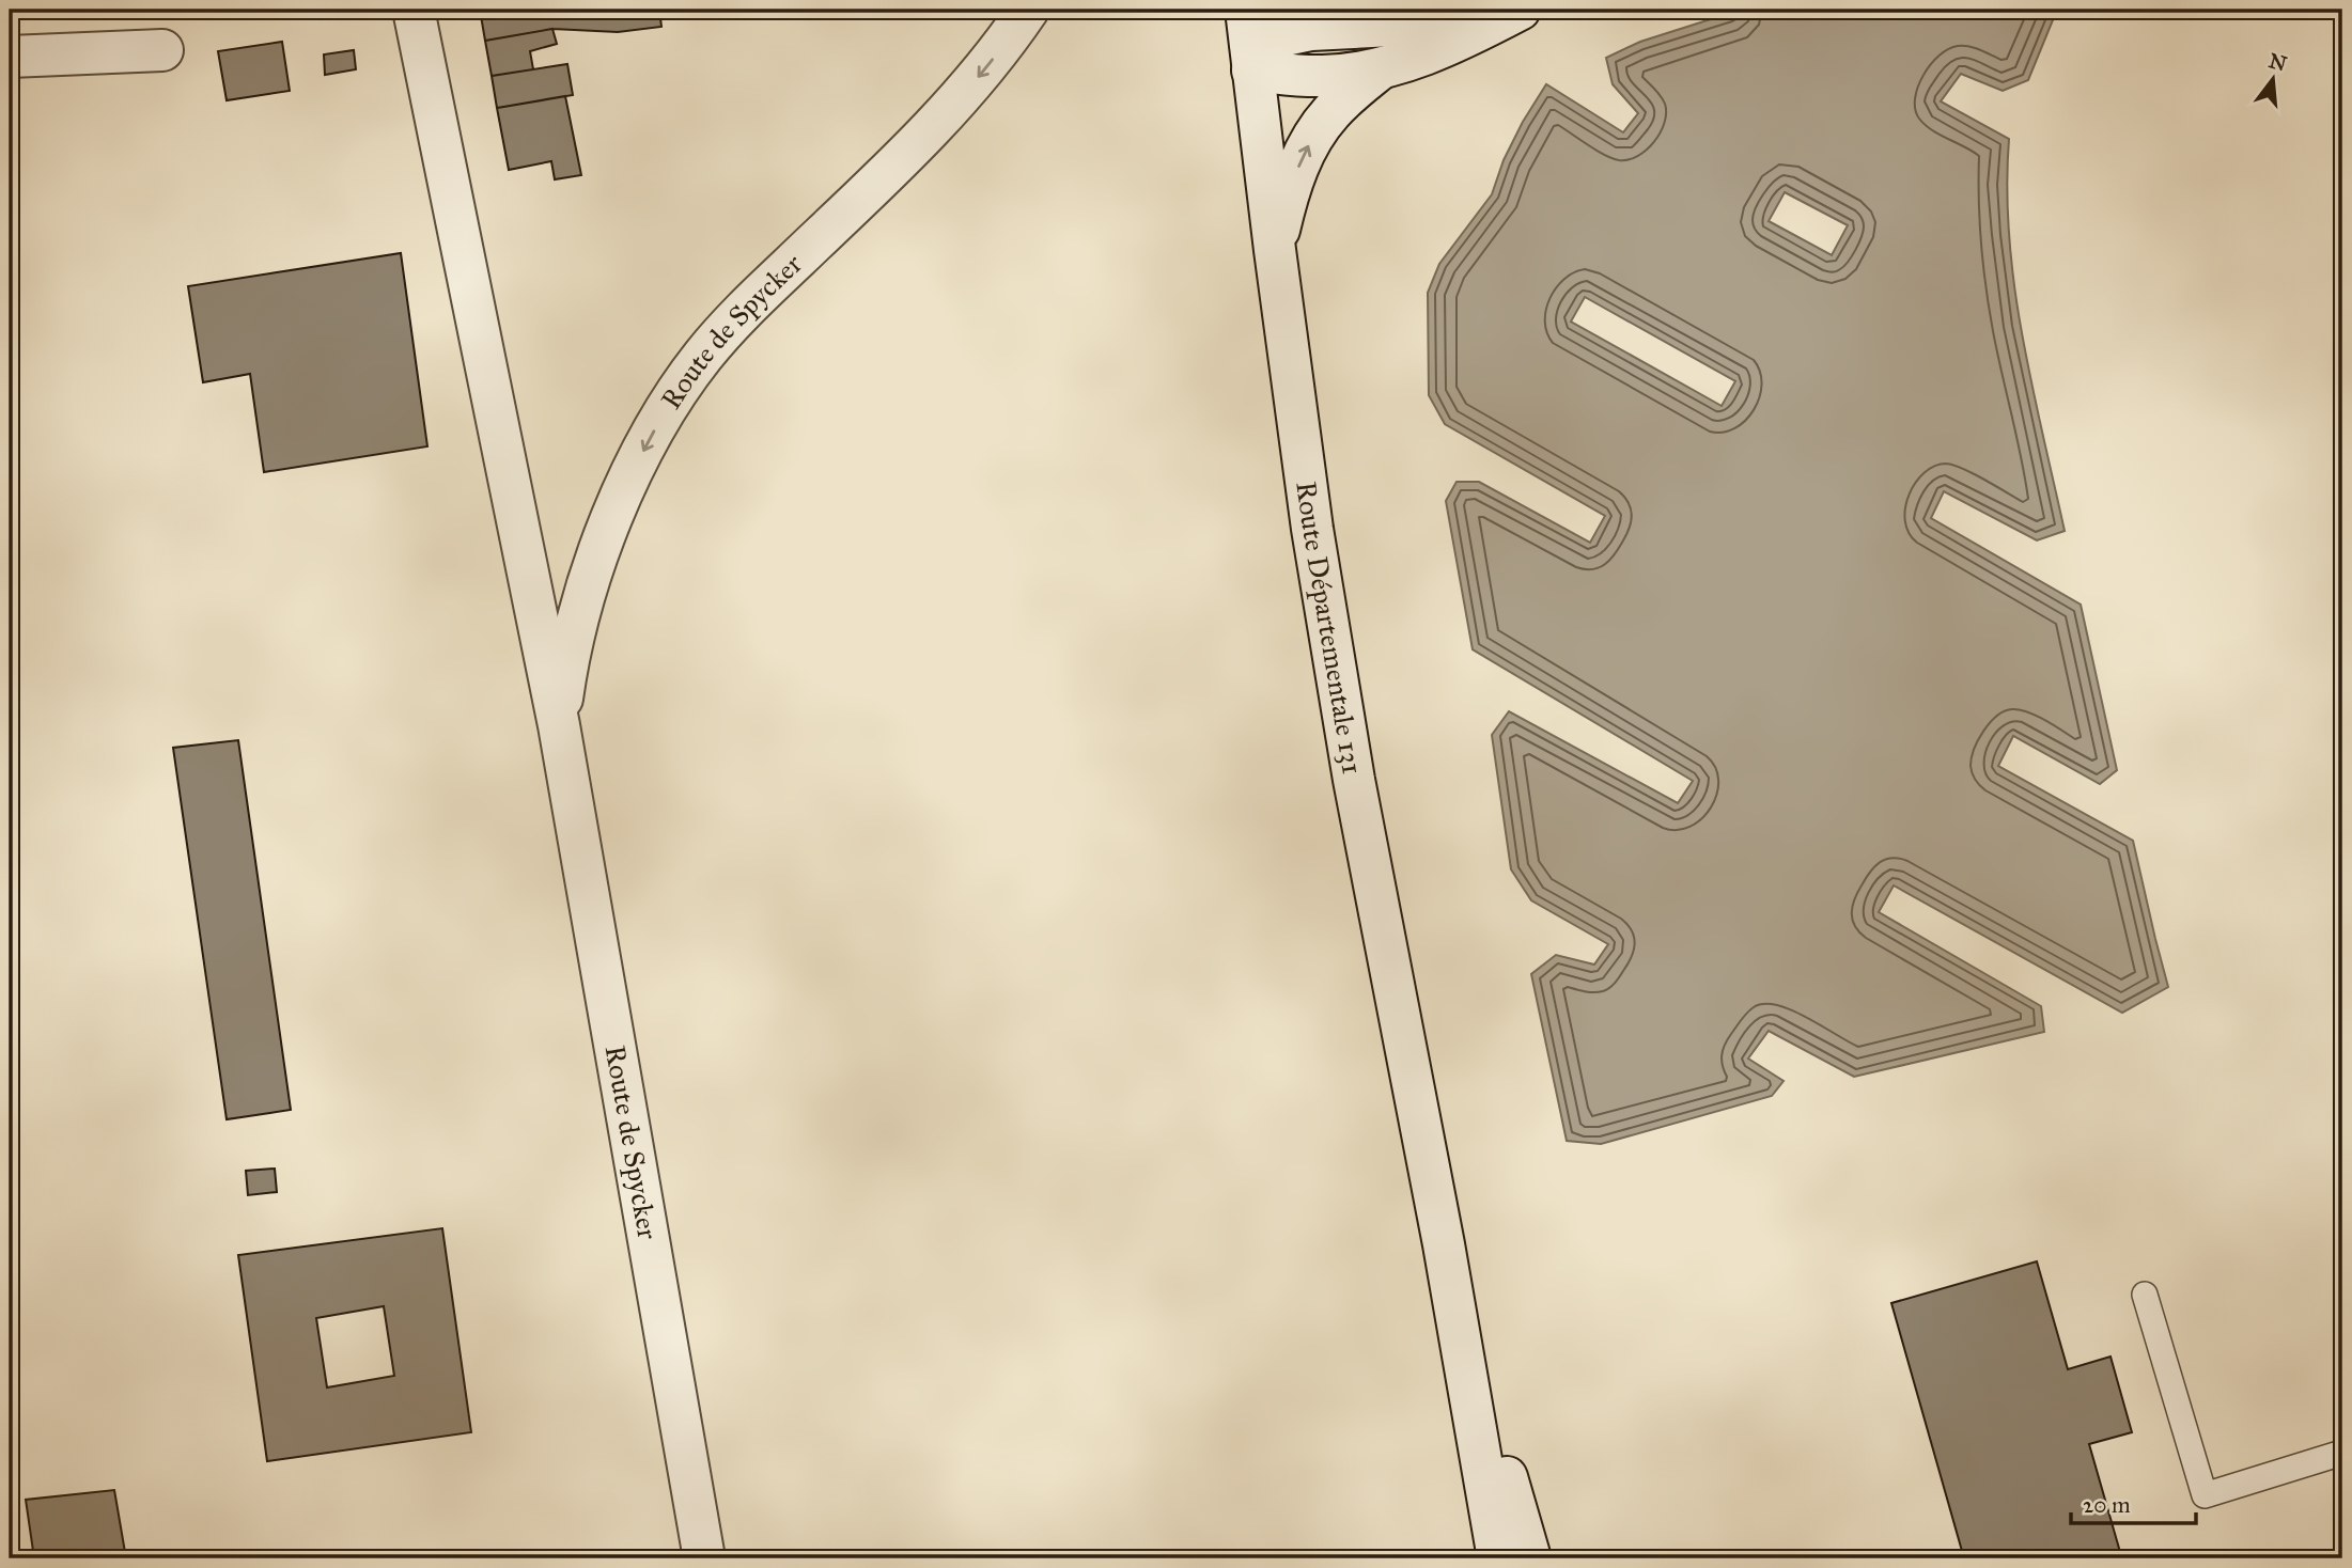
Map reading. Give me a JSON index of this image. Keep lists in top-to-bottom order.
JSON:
{
  "streets": {
    "street": ["Route de Spycker", "Route Départementale 131"]
  },
  "scale_bar": "20 m",
  "north": "top"
}
